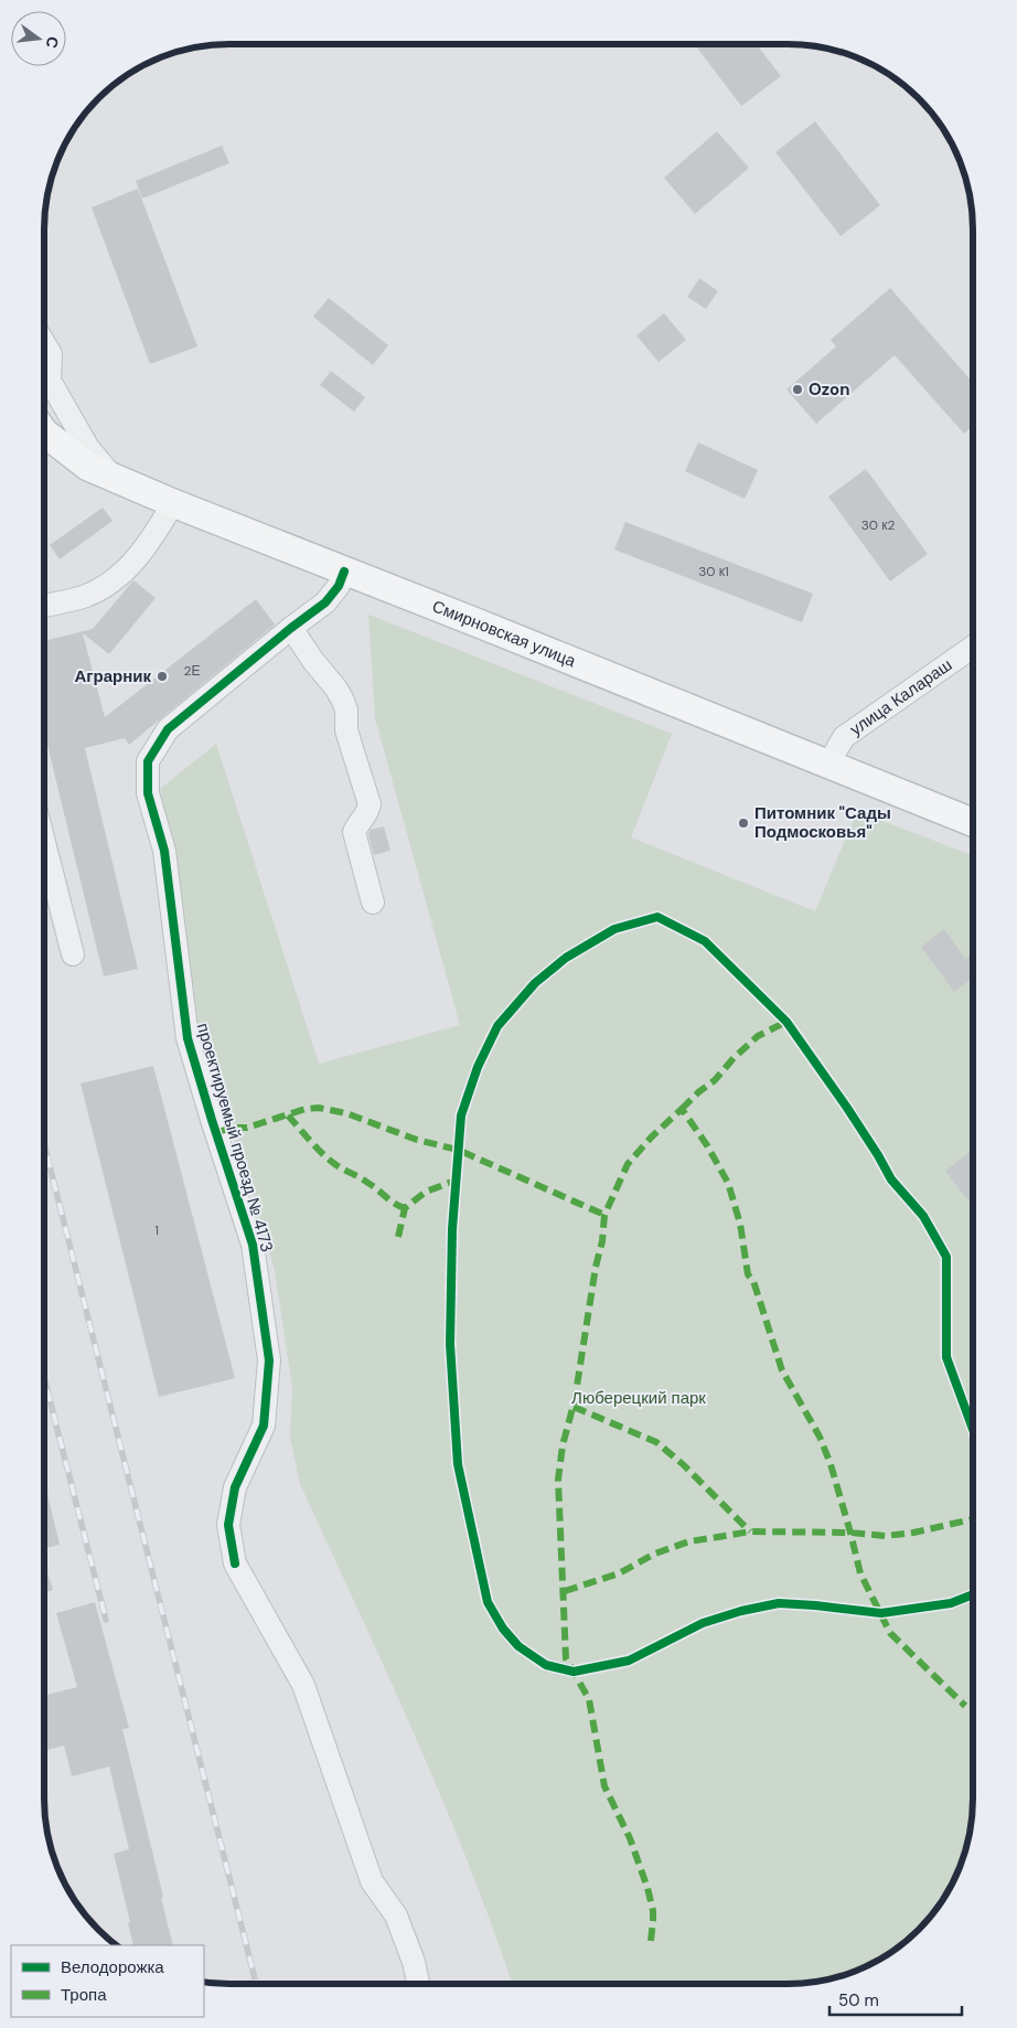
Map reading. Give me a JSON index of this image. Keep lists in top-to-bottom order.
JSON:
{
  "streets": {
    "main road": ["Смирновская улица"],
    "street": ["улица Калараш", "проектируемый проезд № 4173"]
  },
  "crossings": [
    ["Смирновская улица", "улица Калараш"],
    ["Смирновская улица", "проектируемый проезд № 4173"]
  ],
  "parks": ["Люберецкий парк"],
  "places": ["Ozon", "Аграрник", "Питомник \"Сады Подмосковья\""],
  "house_numbers": [
    "30 к2",
    "30 к1",
    "2Е",
    "1"
  ],
  "legend": ["Велодорожка", "Тропа"],
  "scale_bar": "50 m",
  "north": "right"
}
